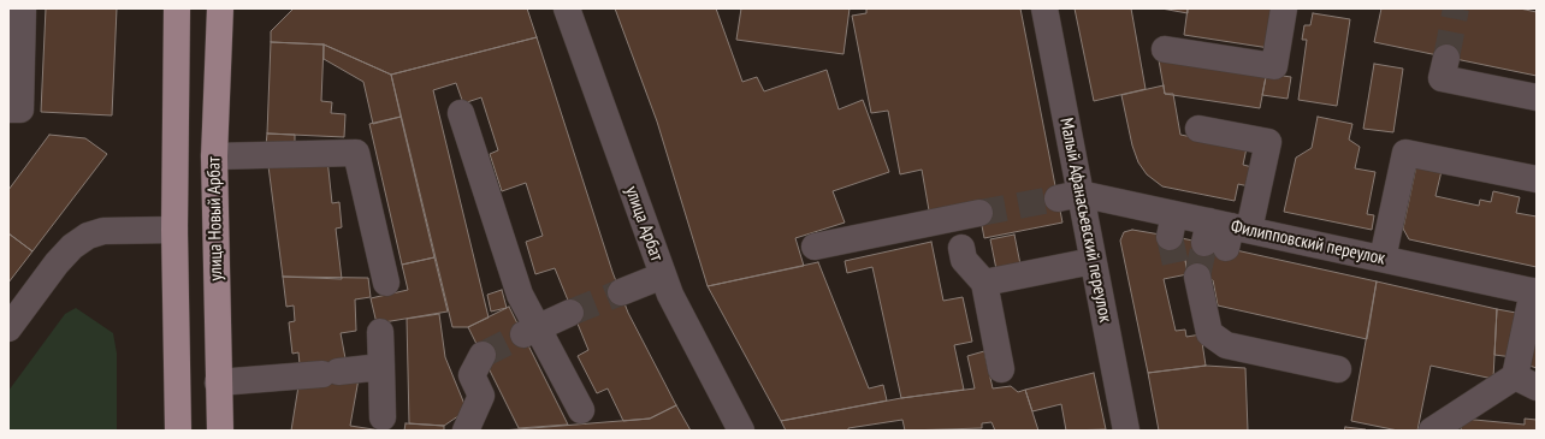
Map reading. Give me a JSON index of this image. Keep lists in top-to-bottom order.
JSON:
{
  "streets": {
    "main road": ["улица Новый Арбат"],
    "street": ["Малый Афанасьевский переулок", "улица Арбат", "Филипповский переулок"]
  },
  "crossings": [
    ["Малый Афанасьевский переулок", "Филипповский переулок"]
  ]
}
